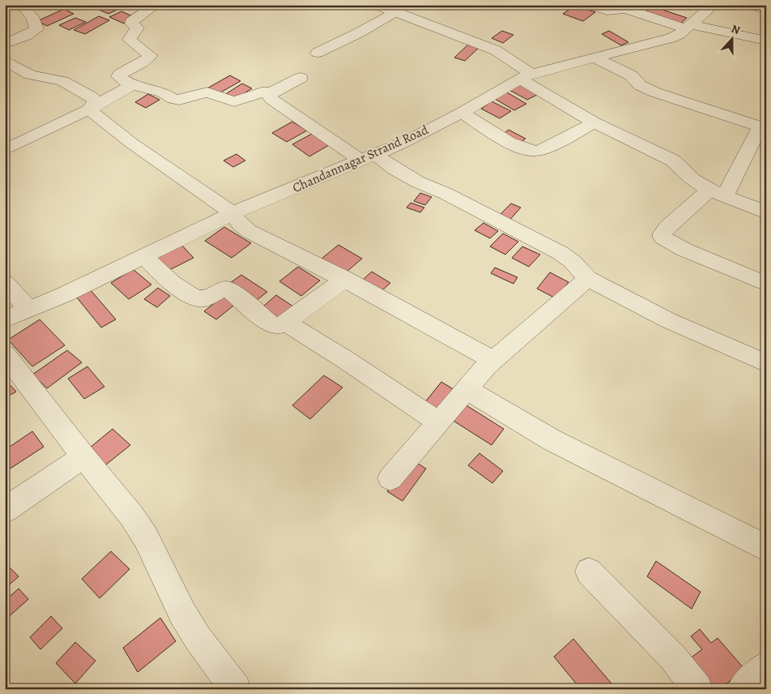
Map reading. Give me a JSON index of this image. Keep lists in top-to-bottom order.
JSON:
{
  "streets": {
    "street": ["Chandannagar Strand Road"]
  },
  "north": "top"
}
